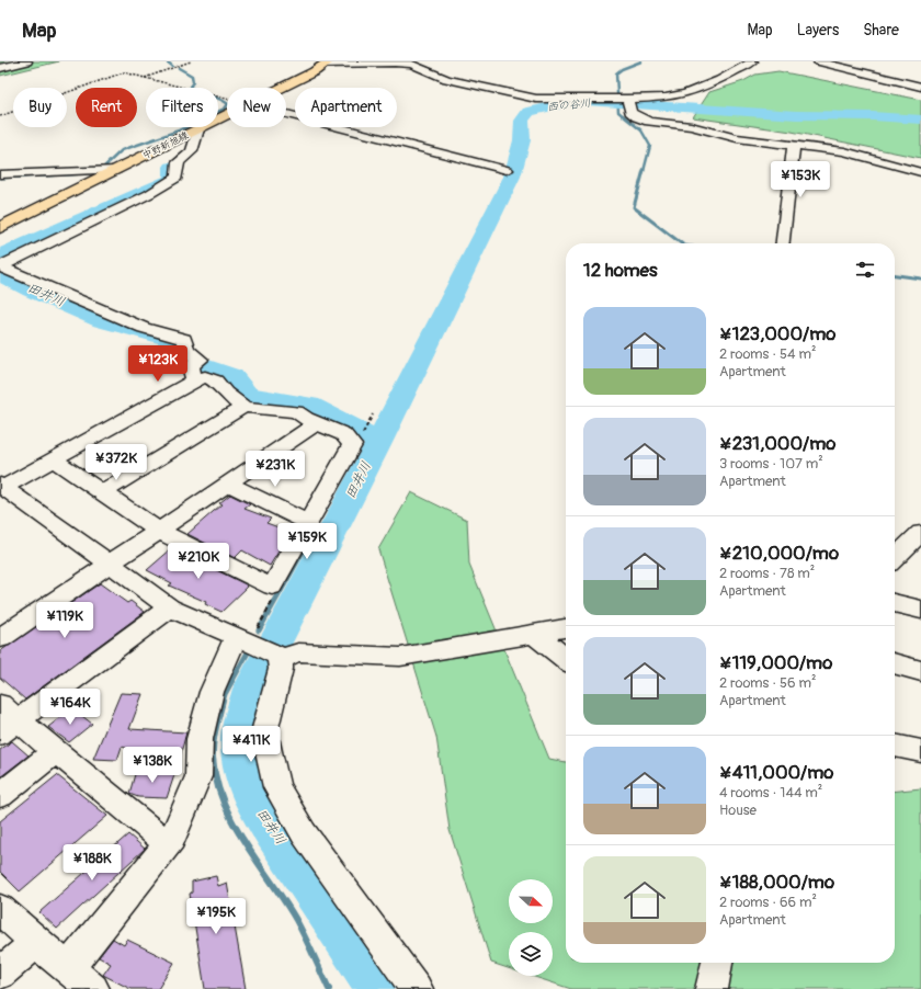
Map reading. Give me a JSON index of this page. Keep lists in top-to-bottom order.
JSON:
{
  "streets": {
    "main road": ["中野新旭線"]
  },
  "water": ["西の谷川", "田井川"],
  "north": "right",
  "page": {
    "header": "Map",
    "nav": ["Map", "Layers", "Share"],
    "chip": [
      "Buy",
      "Rent",
      "Filters",
      "New",
      "Apartment"
    ],
    "price": [
      "¥153K",
      "¥123K",
      "¥372K",
      "¥231K",
      "¥159K",
      "¥210K",
      "¥119K",
      "¥164K",
      "¥411K",
      "¥138K",
      "¥188K",
      "¥195K"
    ],
    "heading": "12 homes",
    "list": [
      {
        "name": "¥123,000/mo",
        "note": "2 rooms · 54 m² · Apartment"
      },
      {
        "name": "¥231,000/mo",
        "note": "3 rooms · 107 m² · Apartment"
      },
      {
        "name": "¥210,000/mo",
        "note": "2 rooms · 78 m² · Apartment"
      },
      {
        "name": "¥119,000/mo",
        "note": "2 rooms · 56 m² · Apartment"
      },
      {
        "name": "¥411,000/mo",
        "note": "4 rooms · 144 m² · House"
      },
      {
        "name": "¥188,000/mo",
        "note": "2 rooms · 66 m² · Apartment"
      }
    ]
  }
}
